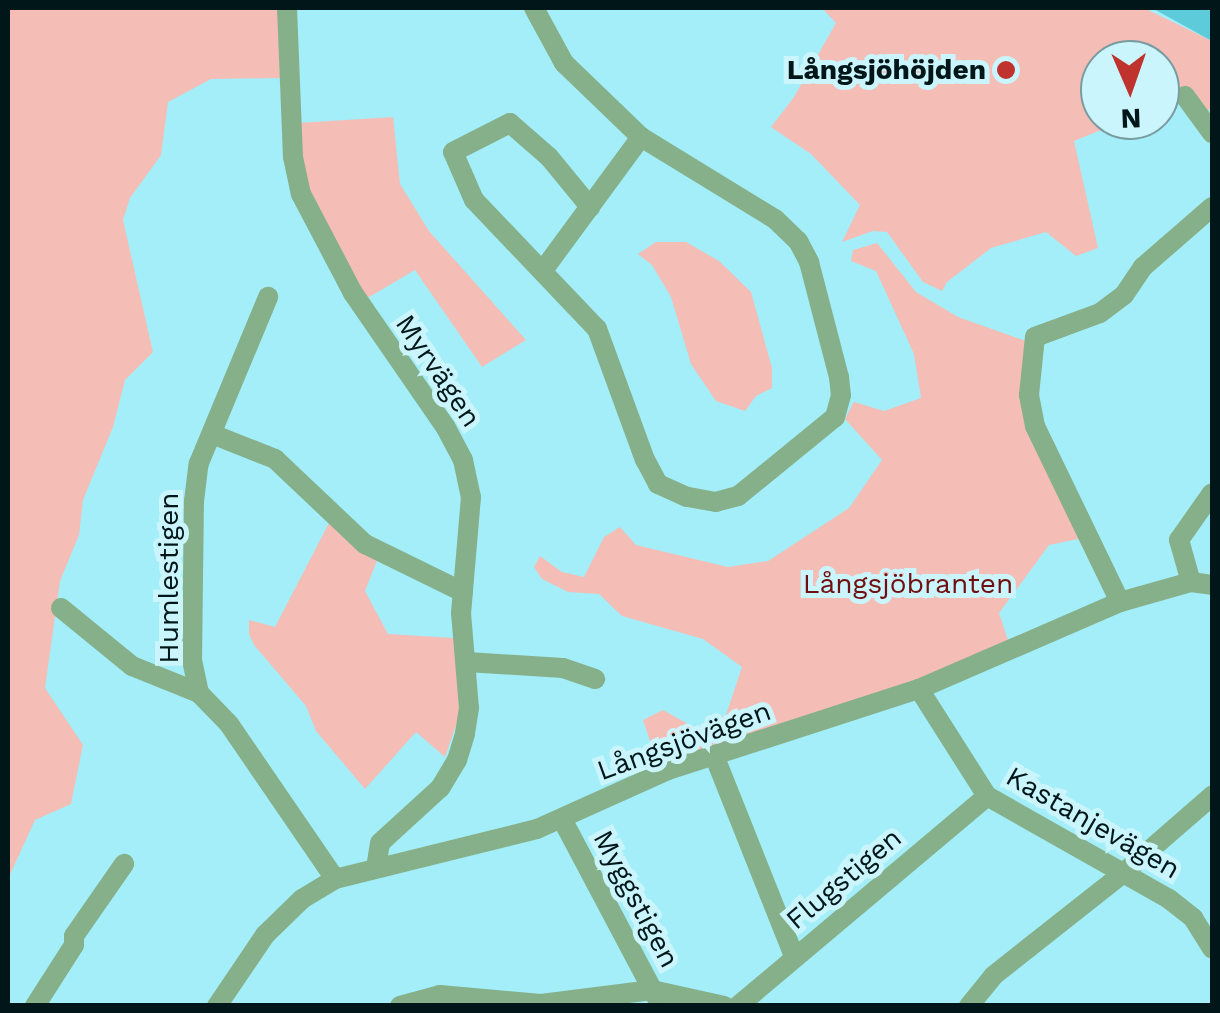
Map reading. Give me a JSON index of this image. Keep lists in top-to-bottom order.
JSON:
{
  "streets": {
    "street": [
      "Myrvägen",
      "Humlestigen",
      "Långsjövägen",
      "Kastanjevägen",
      "Flugstigen",
      "Myggstigen"
    ]
  },
  "crossings": [
    ["Myrvägen", "Långsjövägen"],
    ["Långsjövägen", "Kastanjevägen"],
    ["Långsjövägen", "Myggstigen"],
    ["Kastanjevägen", "Flugstigen"]
  ],
  "parks": ["Långsjöbranten"],
  "places": ["Långsjöhöjden"],
  "north": "bottom"
}
